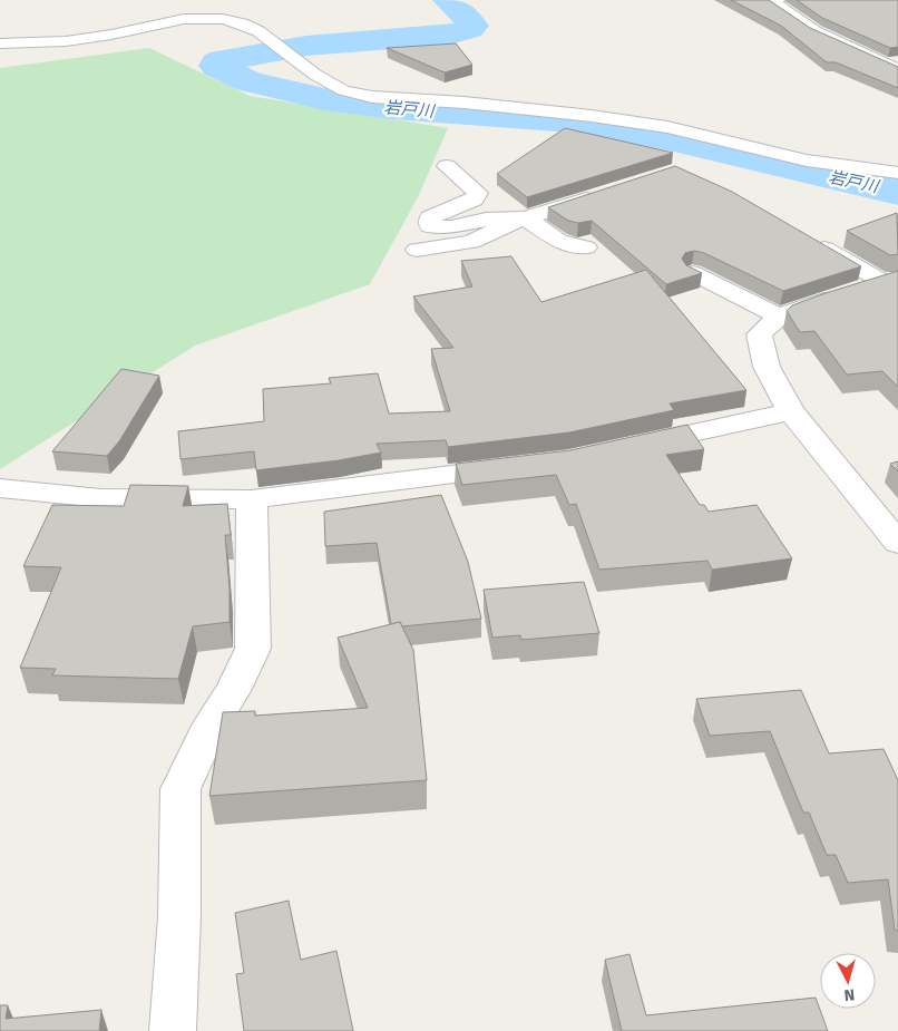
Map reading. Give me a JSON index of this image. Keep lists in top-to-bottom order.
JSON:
{
  "water": ["岩戸川"],
  "north": "bottom"
}
